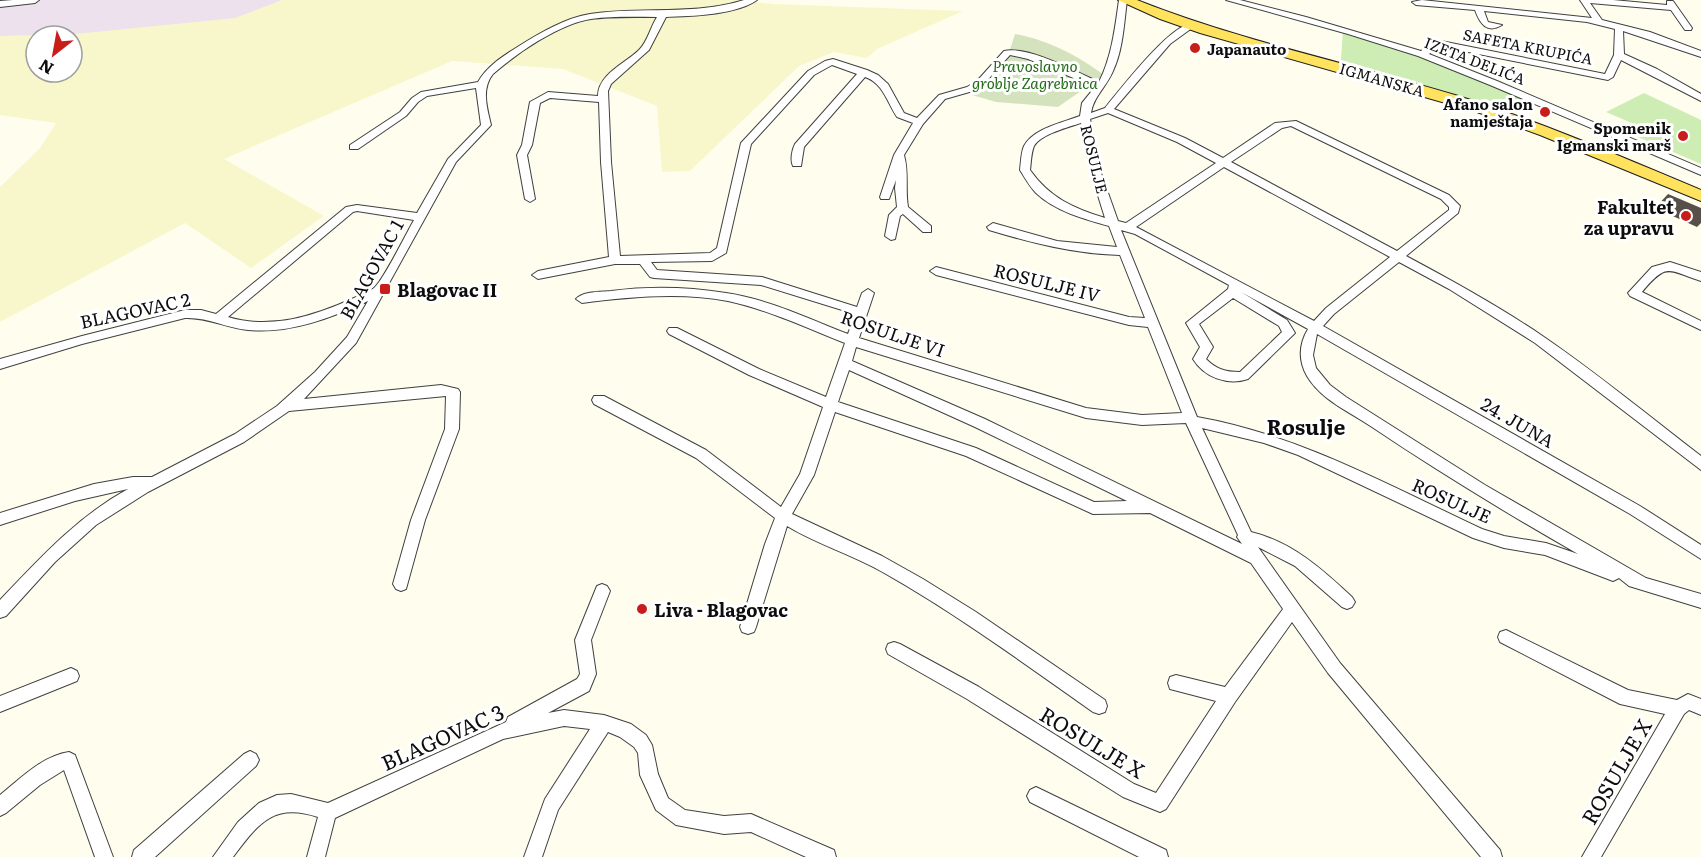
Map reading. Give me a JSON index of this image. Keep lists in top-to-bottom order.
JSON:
{
  "streets": {
    "main road": ["IGMANSKA"],
    "street": [
      "SAFETA KRUPIĆA",
      "IZETA DELIĆA",
      "ROSULJE",
      "BLAGOVAC 1",
      "ROSULJE IV",
      "BLAGOVAC 2",
      "ROSULJE VI",
      "24. JUNA",
      "BLAGOVAC 3",
      "ROSULJE X"
    ]
  },
  "crossings": [
    ["SAFETA KRUPIĆA", "IZETA DELIĆA"],
    ["ROSULJE", "ROSULJE IV"],
    ["ROSULJE", "ROSULJE VI"],
    ["ROSULJE", "ROSULJE X"],
    ["BLAGOVAC 1", "BLAGOVAC 2"]
  ],
  "districts": ["Rosulje"],
  "parks": ["Pravoslavno groblje Zagrebnica"],
  "places": {
    "other": [
      "Japanauto",
      "Afano salon namještaja",
      "Spomenik Igmanski marš",
      "Fakultet za upravu",
      "Liva - Blagovac"
    ],
    "transit": ["Blagovac II"]
  },
  "north": "bottom left"
}
